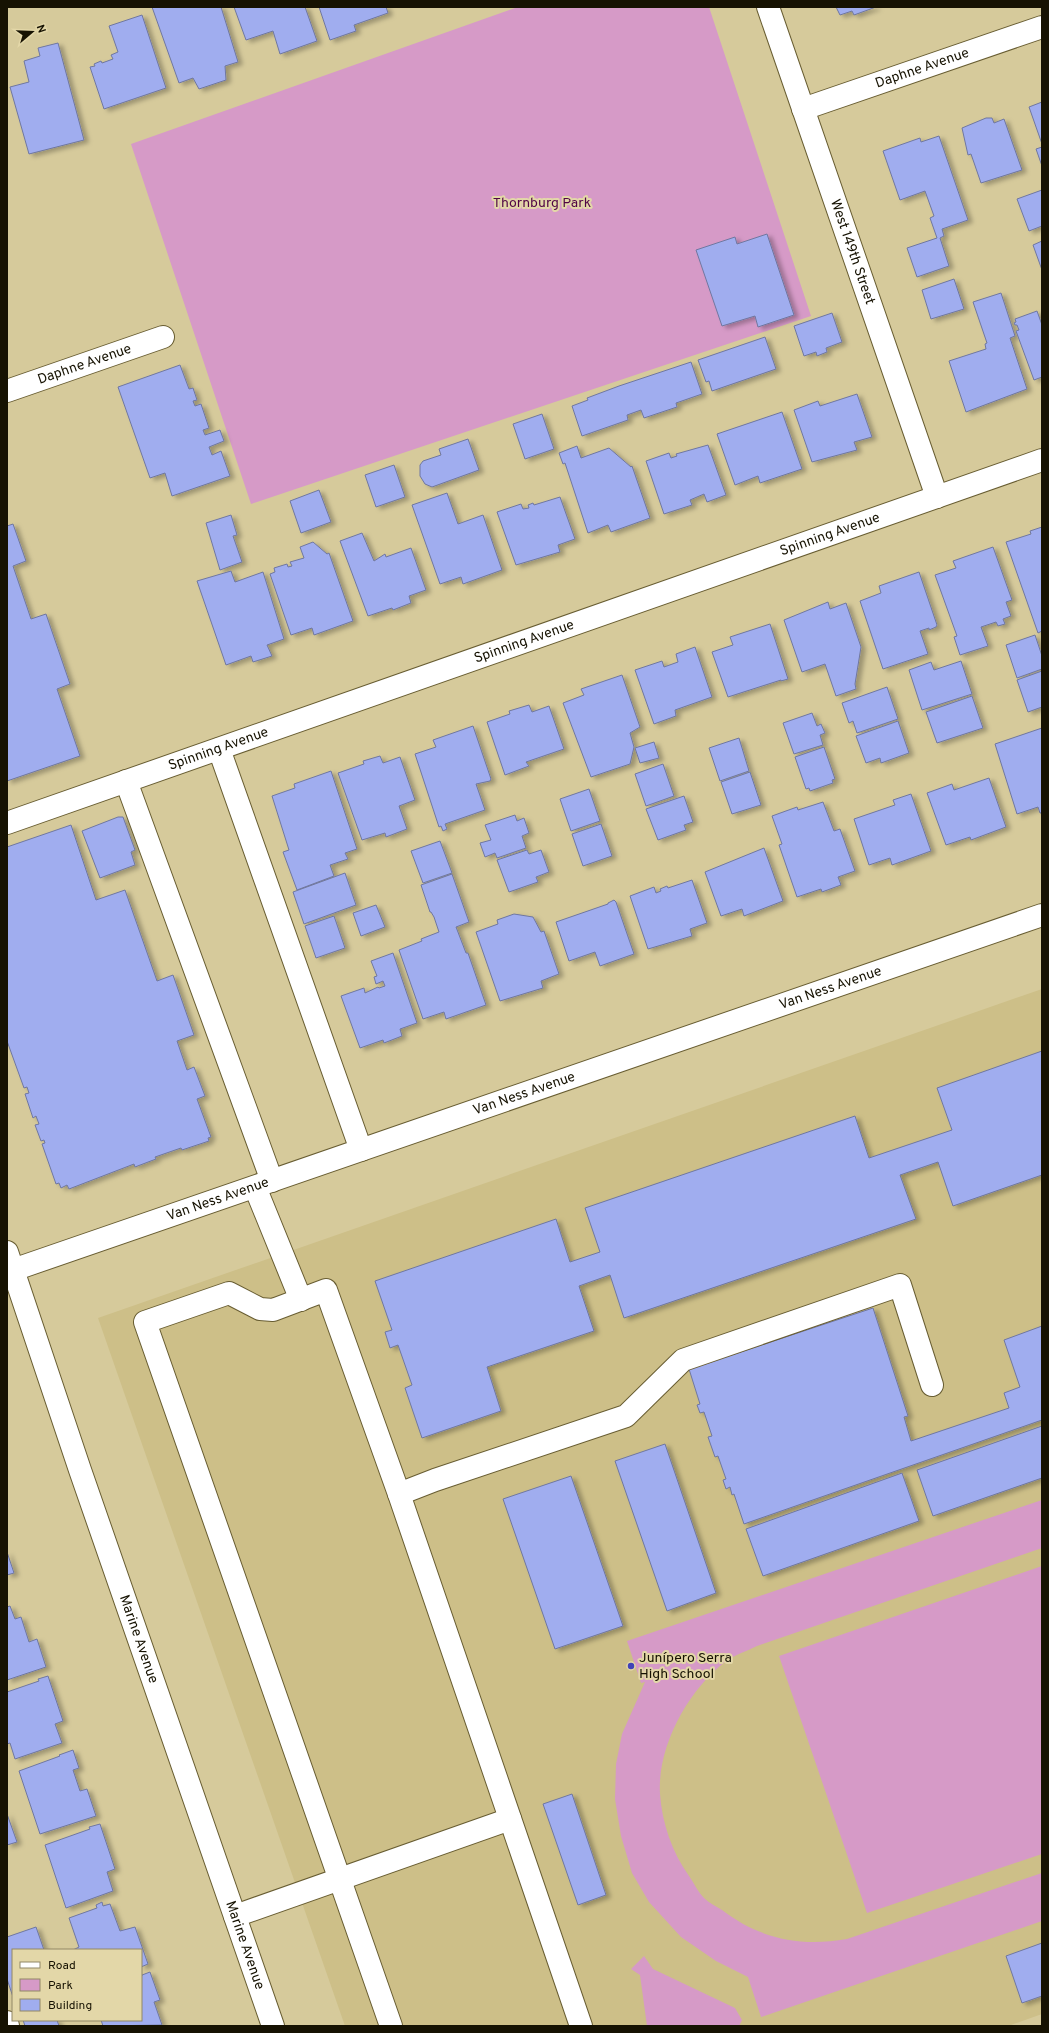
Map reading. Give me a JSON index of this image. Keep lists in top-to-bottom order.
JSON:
{
  "streets": {
    "street": [
      "Daphne Avenue",
      "West 149th Street",
      "Spinning Avenue",
      "Van Ness Avenue",
      "Marine Avenue"
    ]
  },
  "crossings": [
    ["Daphne Avenue", "West 149th Street"],
    ["West 149th Street", "Spinning Avenue"],
    ["Van Ness Avenue", "Marine Avenue"]
  ],
  "parks": ["Thornburg Park"],
  "places": ["Junípero Serra High School"],
  "legend": ["Road", "Park", "Building"],
  "north": "right"
}
